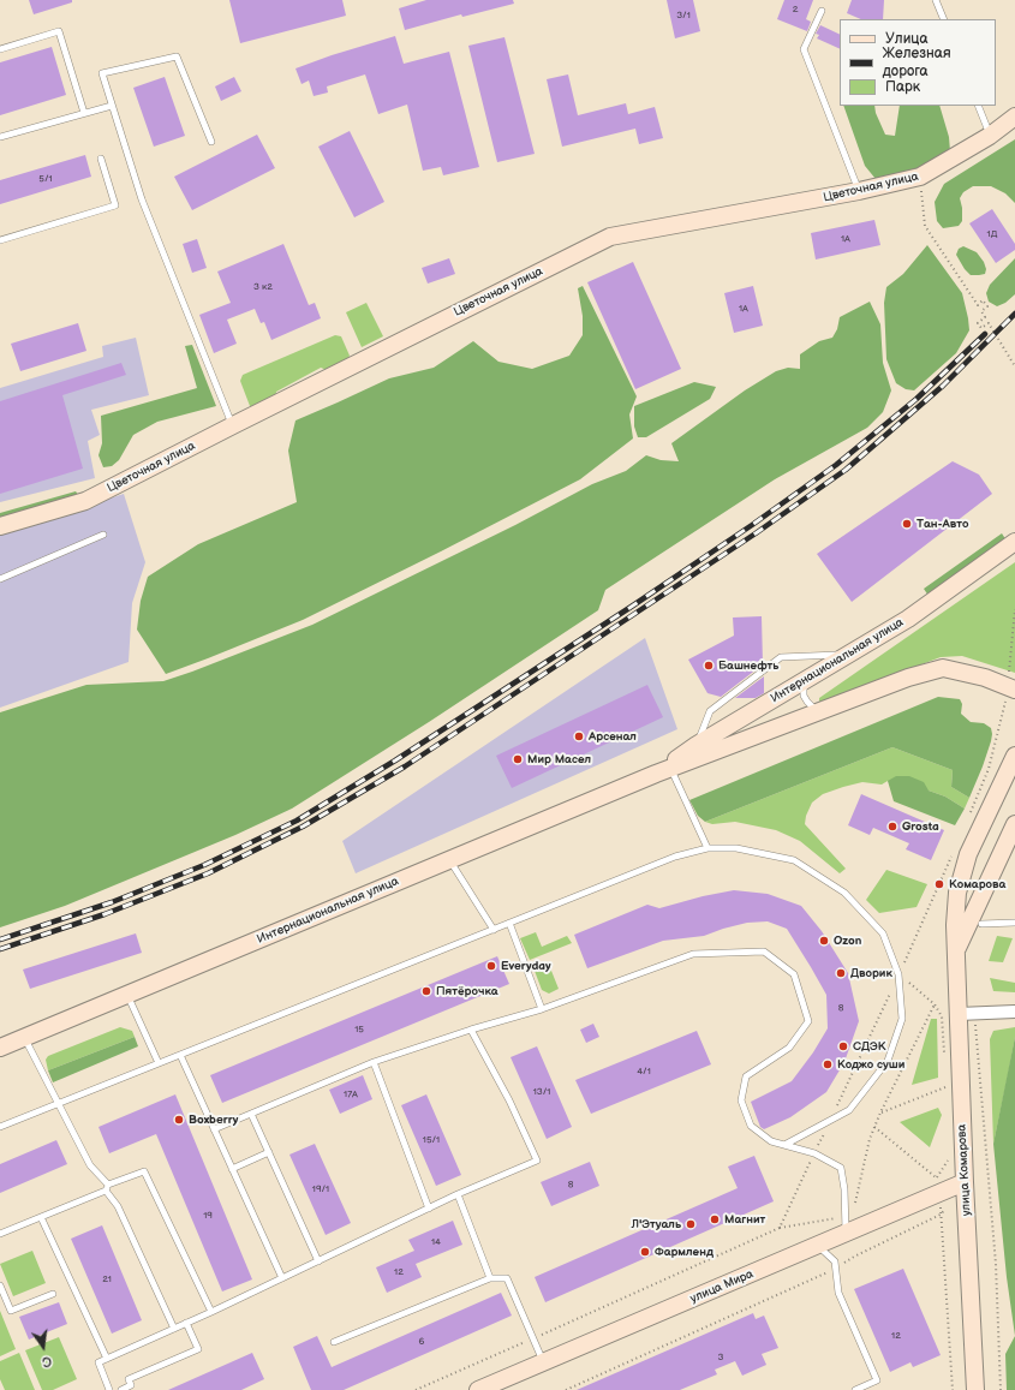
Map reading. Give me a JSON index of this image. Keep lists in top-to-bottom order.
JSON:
{
  "streets": {
    "main road": [
      "Цветочная улица",
      "Интернациональная улица",
      "улица Комарова",
      "улица Мира"
    ]
  },
  "crossings": [
    ["улица Комарова", "улица Мира"]
  ],
  "places": [
    "Тан-Авто",
    "Башнефть",
    "Арсенал",
    "Мир Масел",
    "Grosta",
    "Комарова",
    "Ozon",
    "Everyday",
    "Дворик",
    "Пятёрочка",
    "СДЭК",
    "Коджо суши",
    "Boxberry",
    "Магнит",
    "Л'Этуаль",
    "Фармленд"
  ],
  "house_numbers": [
    "2",
    "3/1",
    "5/1",
    "1Д",
    "1А",
    "3 к2",
    "1А",
    "8",
    "15",
    "4/1",
    "13/1",
    "17А",
    "15/1",
    "8",
    "19/1",
    "19",
    "14",
    "12",
    "21",
    "12",
    "6",
    "3"
  ],
  "legend": ["Улица", "Железная дорога", "Парк"],
  "north": "bottom"
}
